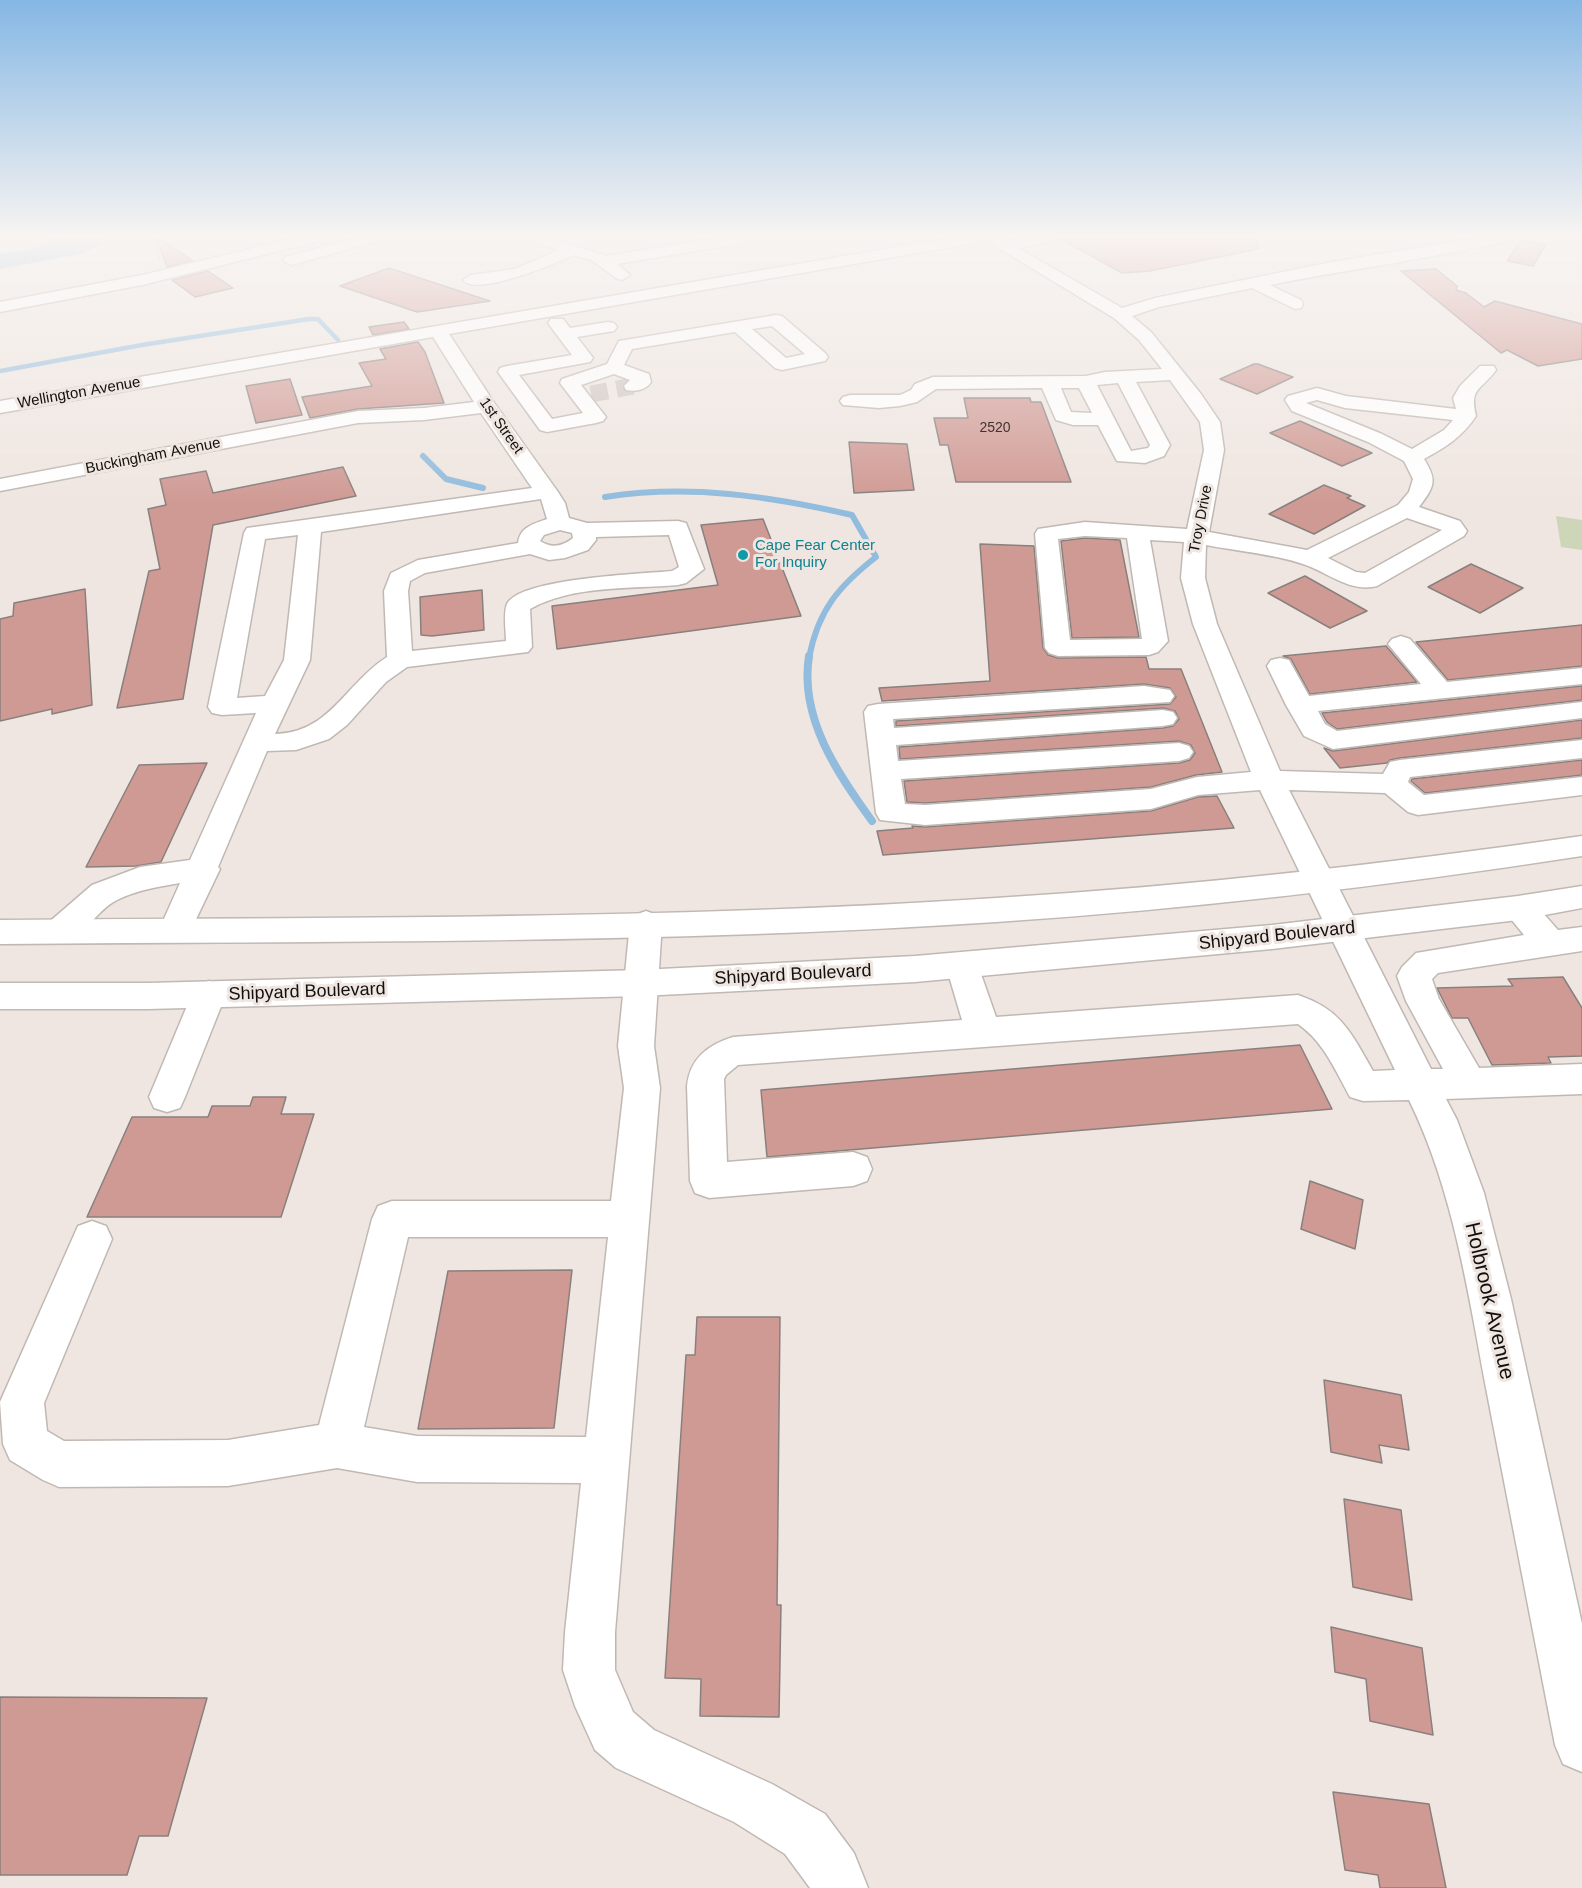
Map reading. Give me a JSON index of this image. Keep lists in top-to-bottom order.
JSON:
{
  "streets": {
    "street": [
      "Wellington Avenue",
      "1st Street",
      "Buckingham Avenue",
      "Troy Drive",
      "Shipyard Boulevard",
      "Holbrook Avenue"
    ]
  },
  "crossings": [
    ["Wellington Avenue", "1st Street"],
    ["1st Street", "Buckingham Avenue"],
    ["Troy Drive", "Holbrook Avenue"],
    ["Shipyard Boulevard", "Holbrook Avenue"]
  ],
  "places": ["Cape Fear Center For Inquiry"],
  "house_numbers": ["2520"]
}
